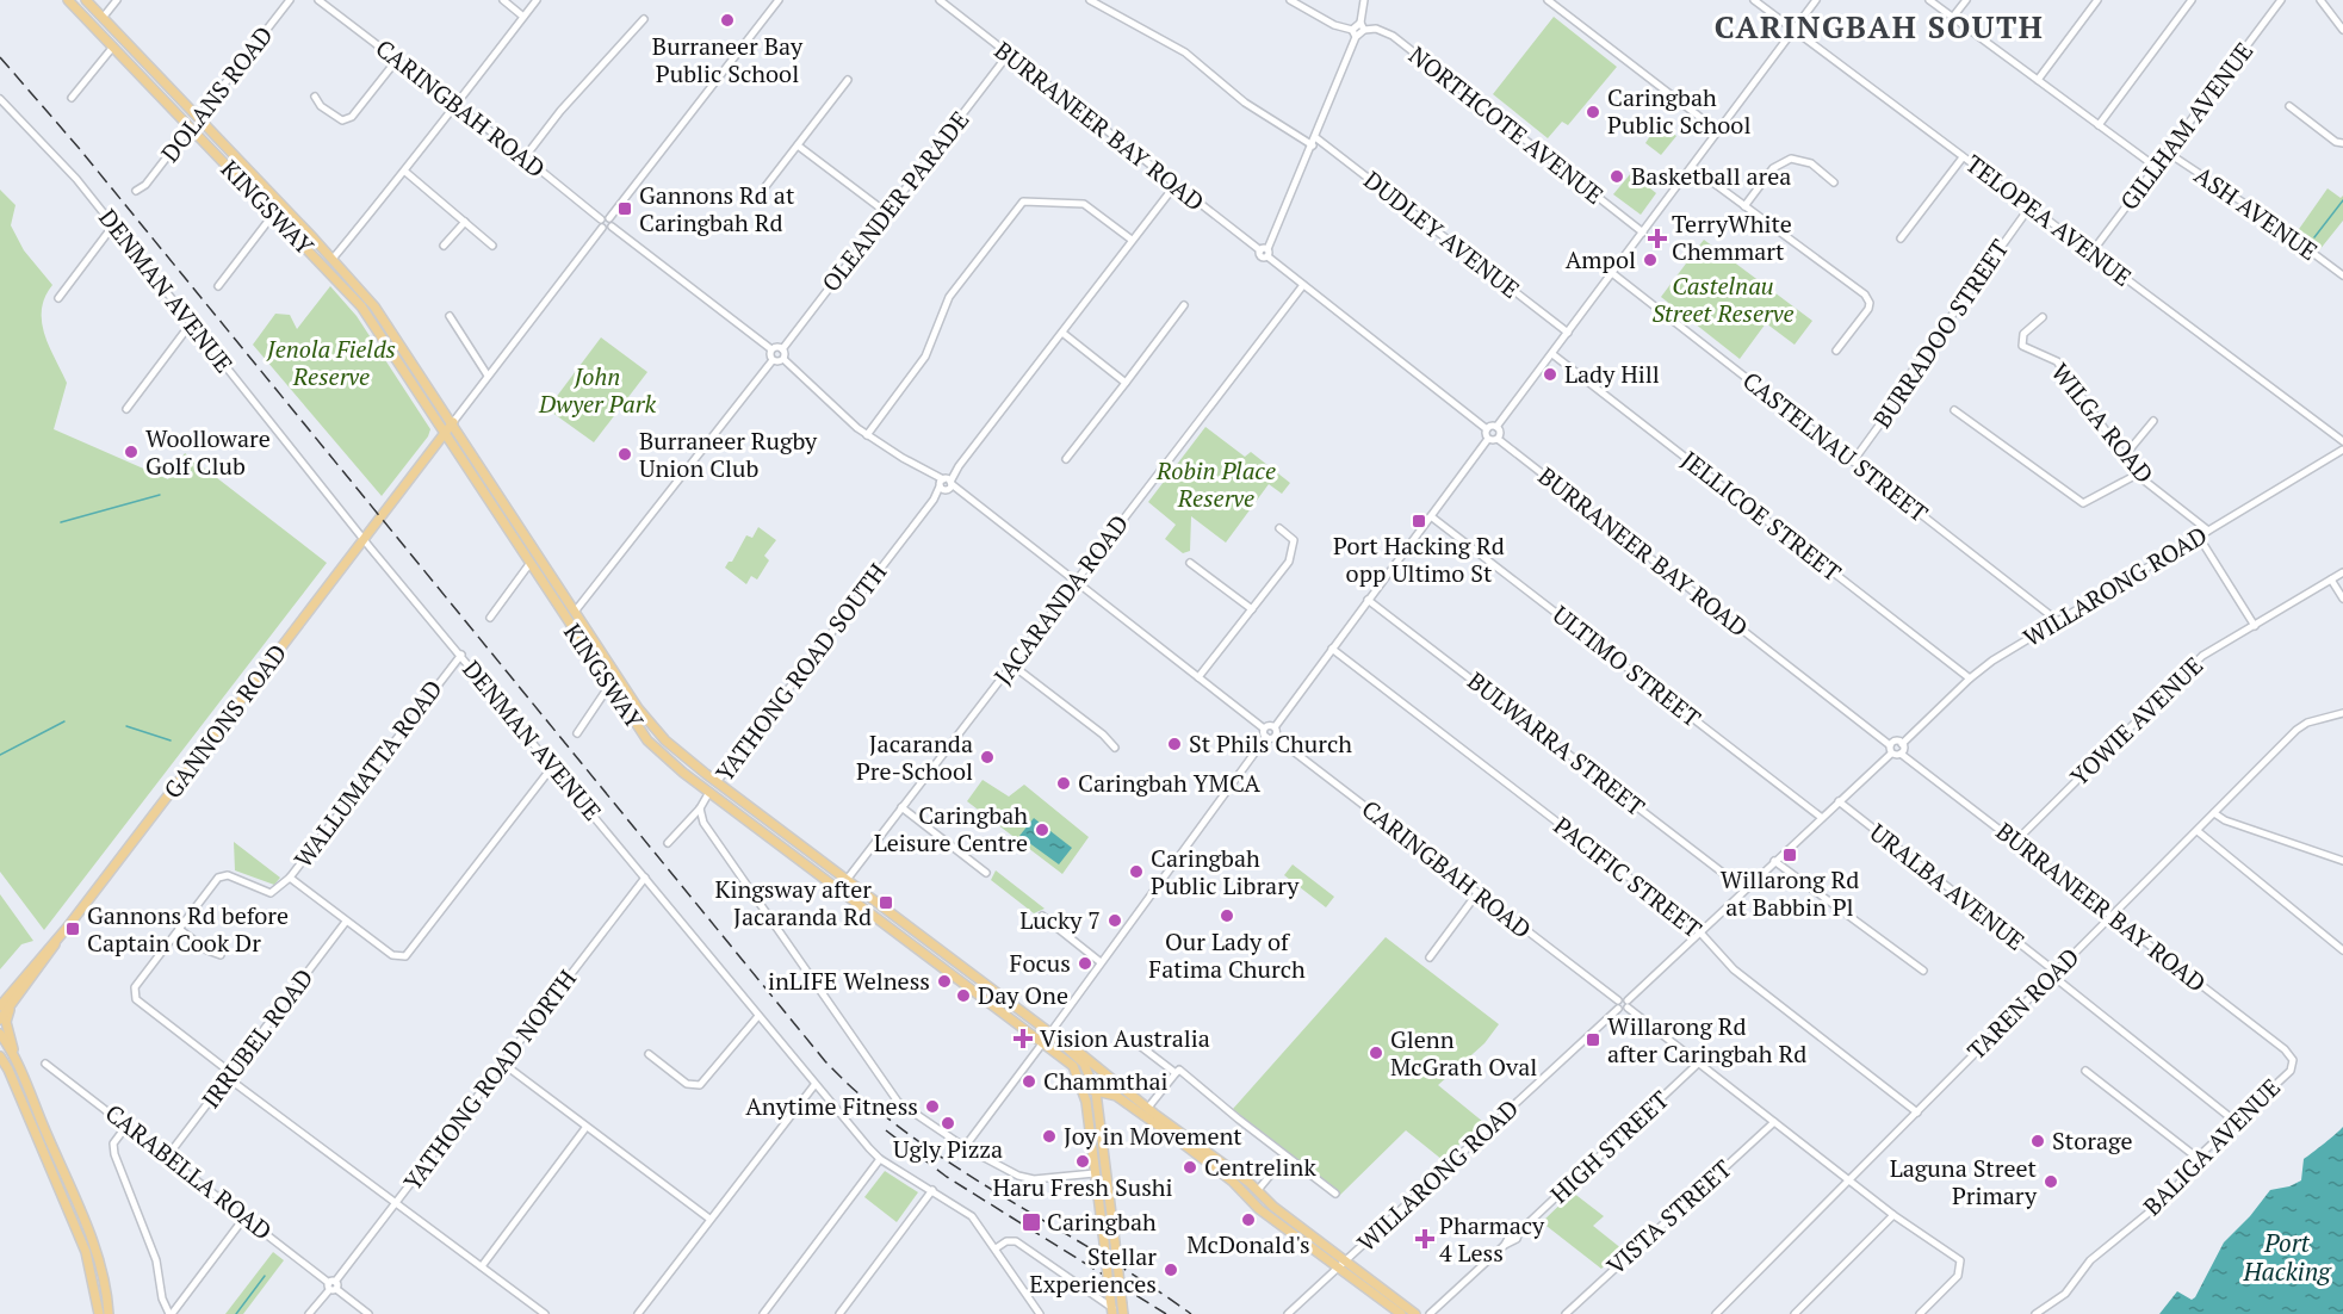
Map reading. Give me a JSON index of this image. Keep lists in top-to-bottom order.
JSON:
{
  "streets": {
    "main road": [
      "DOLANS ROAD",
      "KINGSWAY",
      "YATHONG ROAD SOUTH",
      "GANNONS ROAD"
    ],
    "street": [
      "CARINGBAH ROAD",
      "NORTHCOTE AVENUE",
      "BURRANEER BAY ROAD",
      "GILLHAM AVENUE",
      "OLEANDER PARADE",
      "ASH AVENUE",
      "TELOPEA AVENUE",
      "DUDLEY AVENUE",
      "DENMAN AVENUE",
      "BURRADOO STREET",
      "WILGA ROAD",
      "CASTELNAU STREET",
      "JELLICOE STREET",
      "WILLARONG ROAD",
      "JACARANDA ROAD",
      "ULTIMO STREET",
      "YOWIE AVENUE",
      "BULWARRA STREET",
      "WALLUMATTA ROAD",
      "PACIFIC STREET",
      "URALBA AVENUE",
      "TAREN ROAD",
      "IRRUBEL ROAD",
      "YATHONG ROAD NORTH",
      "HIGH STREET",
      "BALIGA AVENUE",
      "CARABELLA ROAD",
      "VISTA STREET"
    ]
  },
  "crossings": [
    ["DOLANS ROAD", "KINGSWAY"],
    ["CARINGBAH ROAD", "WILLARONG ROAD"],
    ["BURRANEER BAY ROAD", "OLEANDER PARADE"],
    ["BURRANEER BAY ROAD", "JACARANDA ROAD"],
    ["BURRANEER BAY ROAD", "YATHONG ROAD SOUTH"],
    ["BURRANEER BAY ROAD", "YOWIE AVENUE"],
    ["BURRANEER BAY ROAD", "TAREN ROAD"],
    ["BURRANEER BAY ROAD", "BALIGA AVENUE"],
    ["GILLHAM AVENUE", "ASH AVENUE"],
    ["GILLHAM AVENUE", "TELOPEA AVENUE"],
    ["KINGSWAY", "JACARANDA ROAD"],
    ["KINGSWAY", "YATHONG ROAD SOUTH"],
    ["KINGSWAY", "GANNONS ROAD"],
    ["TELOPEA AVENUE", "BURRADOO STREET"],
    ["DENMAN AVENUE", "GANNONS ROAD"],
    ["DENMAN AVENUE", "WALLUMATTA ROAD"],
    ["DENMAN AVENUE", "YATHONG ROAD NORTH"],
    ["BURRADOO STREET", "CASTELNAU STREET"],
    ["WILGA ROAD", "WILLARONG ROAD"],
    ["CASTELNAU STREET", "WILLARONG ROAD"],
    ["JELLICOE STREET", "WILLARONG ROAD"],
    ["PACIFIC STREET", "TAREN ROAD"],
    ["URALBA AVENUE", "TAREN ROAD"],
    ["URALBA AVENUE", "BALIGA AVENUE"],
    ["IRRUBEL ROAD", "CARABELLA ROAD"],
    ["YATHONG ROAD NORTH", "CARABELLA ROAD"]
  ],
  "districts": ["CARINGBAH SOUTH"],
  "water": ["Port Hacking"],
  "parks": [
    "Castelnau Street Reserve",
    "Jenola Fields Reserve",
    "John Dwyer Park",
    "Robin Place Reserve"
  ],
  "places": {
    "other": [
      "Burraneer Bay Public School",
      "Caringbah Public School",
      "Basketball area",
      "Ampol",
      "Lady Hill",
      "Woolloware Golf Club",
      "Burraneer Rugby Union Club",
      "St Phils Church",
      "Jacaranda Pre-School",
      "Caringbah YMCA",
      "Caringbah Leisure Centre",
      "Caringbah Public Library",
      "Our Lady of Fatima Church",
      "Lucky 7",
      "Focus",
      "inLIFE Welness",
      "Day One",
      "Glenn McGrath Oval",
      "Chammthai",
      "Anytime Fitness",
      "Ugly Pizza",
      "Joy in Movement",
      "Storage",
      "Haru Fresh Sushi",
      "Centrelink",
      "Laguna Street Primary",
      "McDonald's",
      "Stellar Experiences"
    ],
    "transit": [
      "Gannons Rd at Caringbah Rd",
      "Port Hacking Rd opp Ultimo St",
      "Willarong Rd at Babbin Pl",
      "Kingsway after Jacaranda Rd",
      "Gannons Rd before Captain Cook Dr",
      "Willarong Rd after Caringbah Rd",
      "Caringbah"
    ],
    "health": ["TerryWhite Chemmart", "Vision Australia", "Pharmacy 4 Less"]
  }
}
